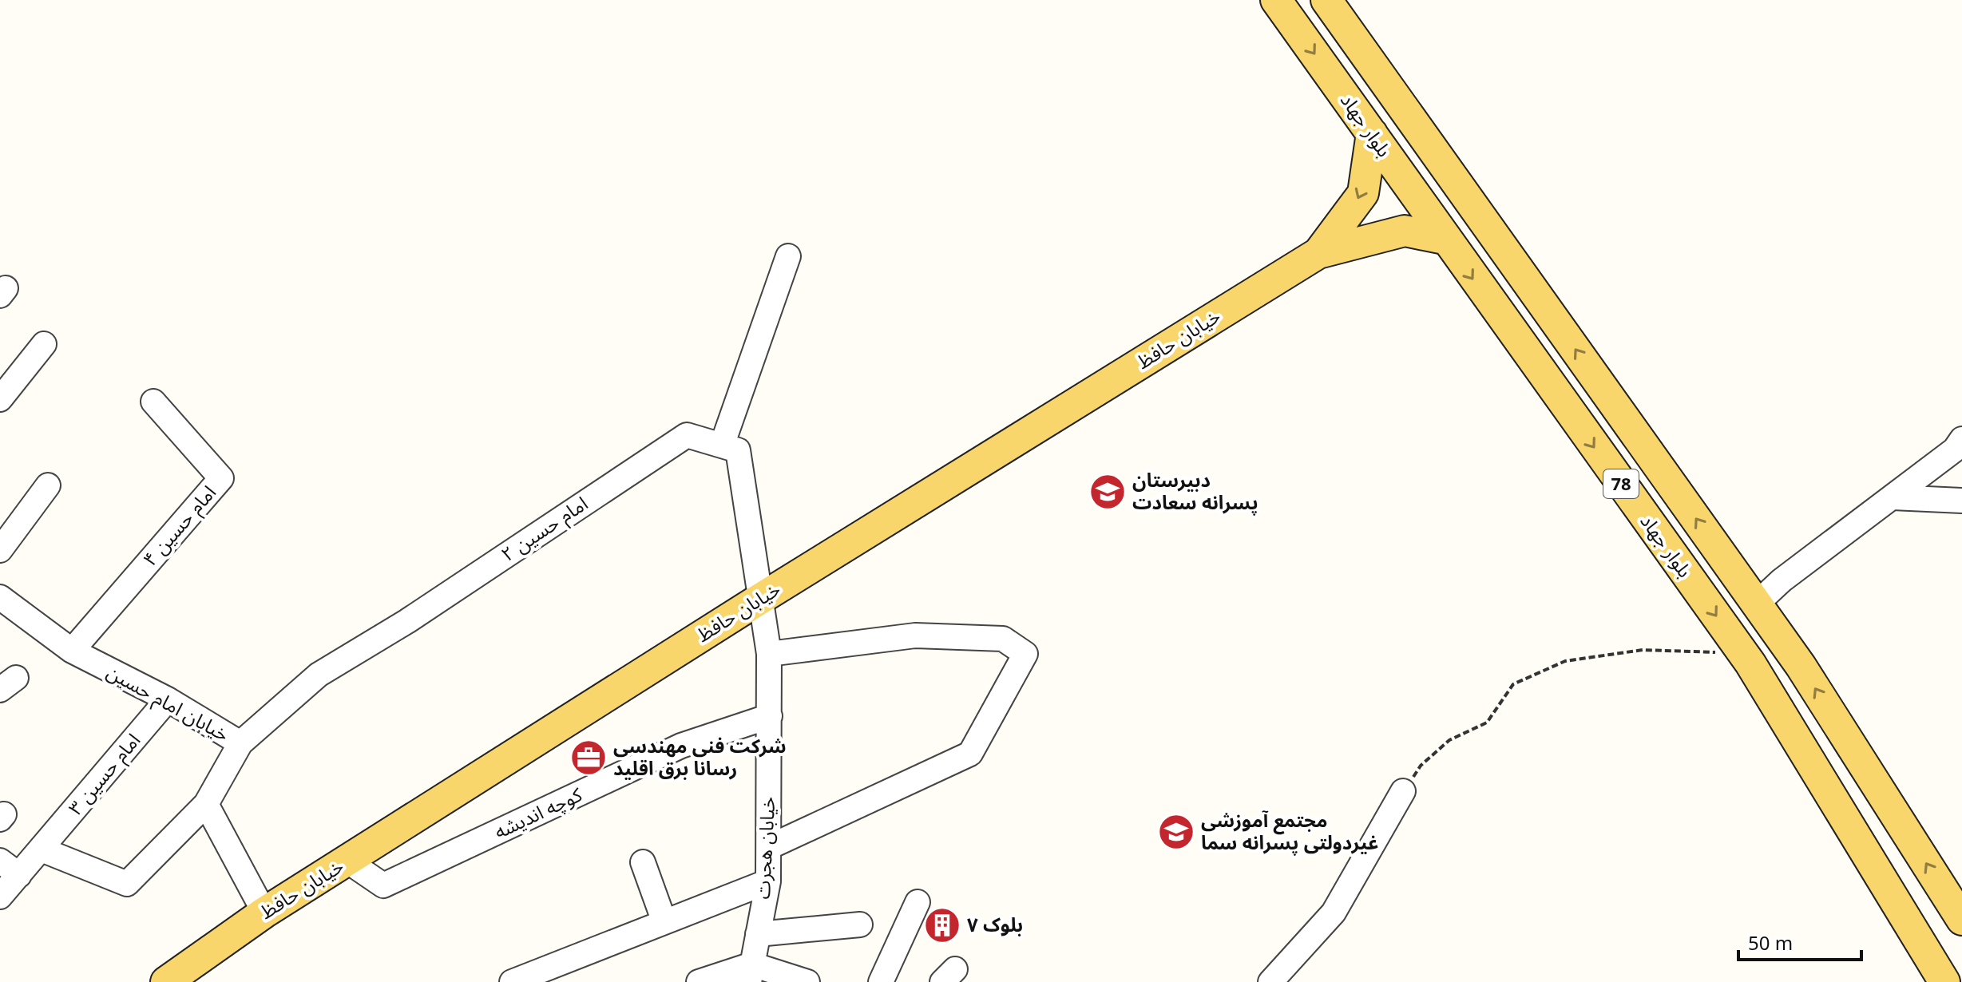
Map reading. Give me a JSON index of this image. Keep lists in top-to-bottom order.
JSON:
{
  "streets": {
    "main road": ["بلوار جهاد", "خیابان حافظ", "78"],
    "street": [
      "امام حسین ۴",
      "امام حسین ۲",
      "خیابان امام حسین",
      "امام حسین ۳",
      "کوچه اندیشه",
      "خیابان هجرت"
    ]
  },
  "crossings": [
    ["خیابان حافظ", "کوچه اندیشه"],
    ["خیابان حافظ", "خیابان هجرت"],
    ["امام حسین ۴", "خیابان امام حسین"],
    ["امام حسین ۲", "خیابان امام حسین"],
    ["خیابان امام حسین", "امام حسین ۳"],
    ["کوچه اندیشه", "خیابان هجرت"]
  ],
  "places": {
    "school or university": ["دبیرستان پسرانه سعادت", "مجتمع آموزشی غیردولتی پسرانه سما"],
    "office": ["شرکت فنی مهندسی رسانا برق اقلید"],
    "building": ["بلوک ۷"]
  },
  "scale_bar": "50 m"
}
